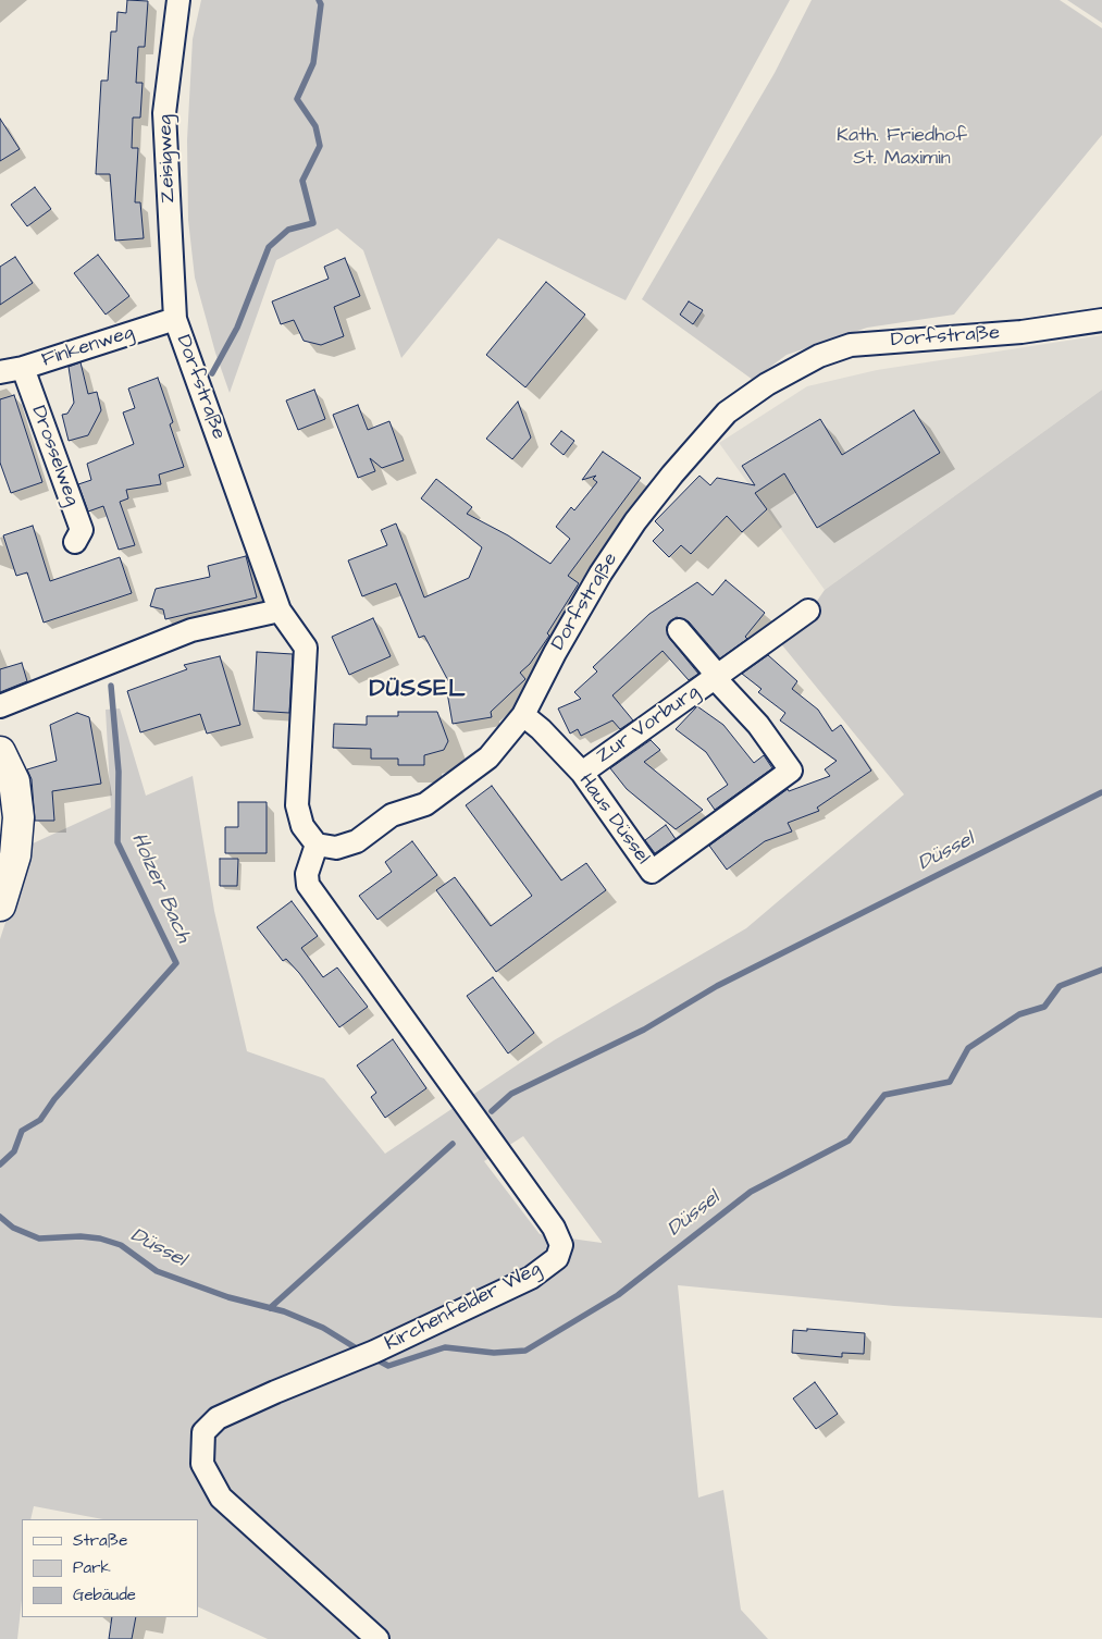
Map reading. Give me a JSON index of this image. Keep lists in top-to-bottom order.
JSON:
{
  "streets": {
    "street": [
      "Zeisigweg",
      "Dorfstraße",
      "Finkenweg",
      "Drosselweg",
      "Zur Vorburg",
      "Haus Düssel",
      "Kirchenfelder Weg"
    ]
  },
  "crossings": [
    ["Zeisigweg", "Dorfstraße"],
    ["Zeisigweg", "Finkenweg"],
    ["Dorfstraße", "Finkenweg"],
    ["Dorfstraße", "Haus Düssel"],
    ["Dorfstraße", "Kirchenfelder Weg"],
    ["Finkenweg", "Drosselweg"],
    ["Zur Vorburg", "Haus Düssel"]
  ],
  "districts": ["DÜSSEL"],
  "water": ["Düssel", "Holzer Bach"],
  "parks": ["Kath. Friedhof St. Maximin"],
  "legend": ["Straße", "Park", "Gebäude"]
}
